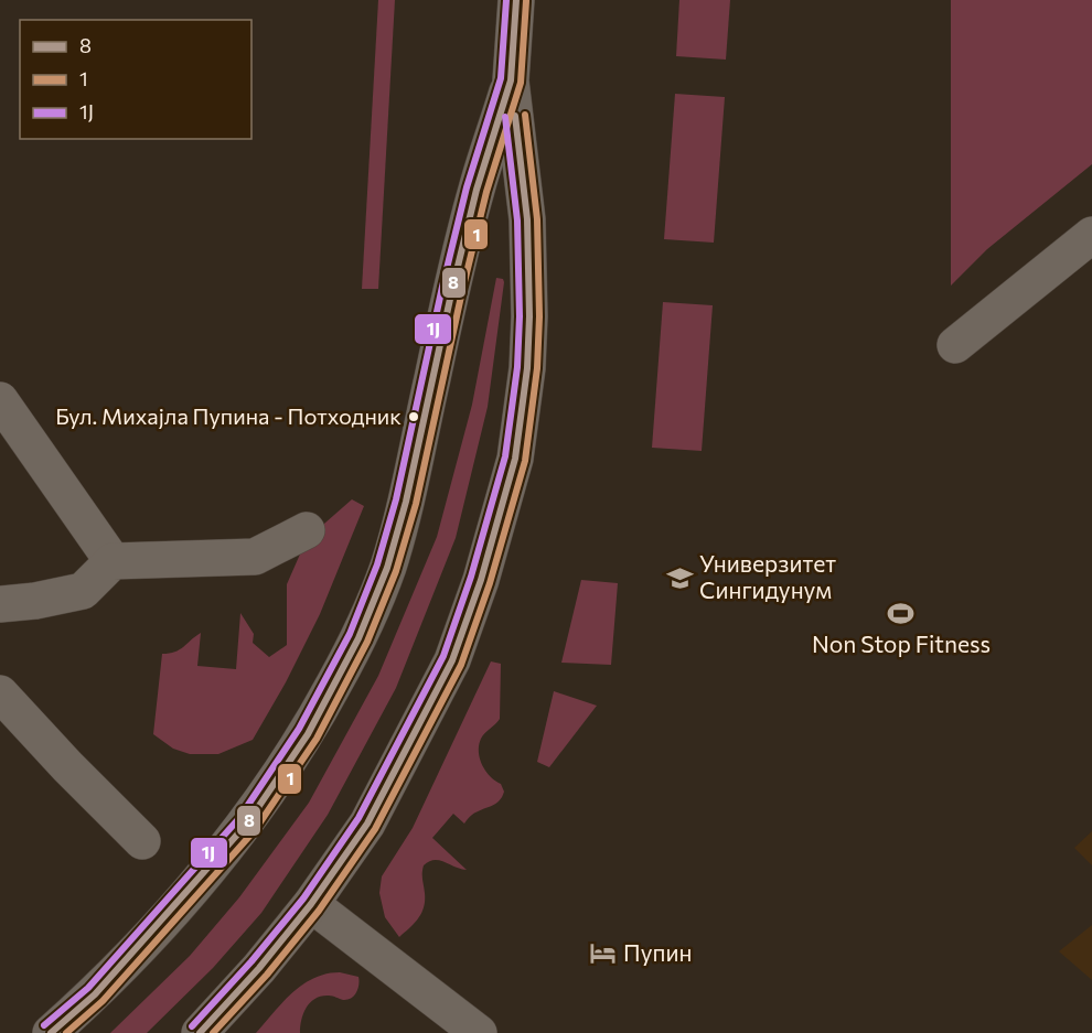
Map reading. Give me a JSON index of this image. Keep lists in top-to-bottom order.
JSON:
{
  "places": {
    "other": ["Бул. Михајла Пупина - Потходник"],
    "school or university": ["Универзитет Сингидунум"],
    "sports": ["Non Stop Fitness"],
    "hotel": ["Пупин"]
  },
  "lines": ["transit line 8", "transit line 1J", "transit line 1"],
  "legend": ["8", "1", "1J"]
}
